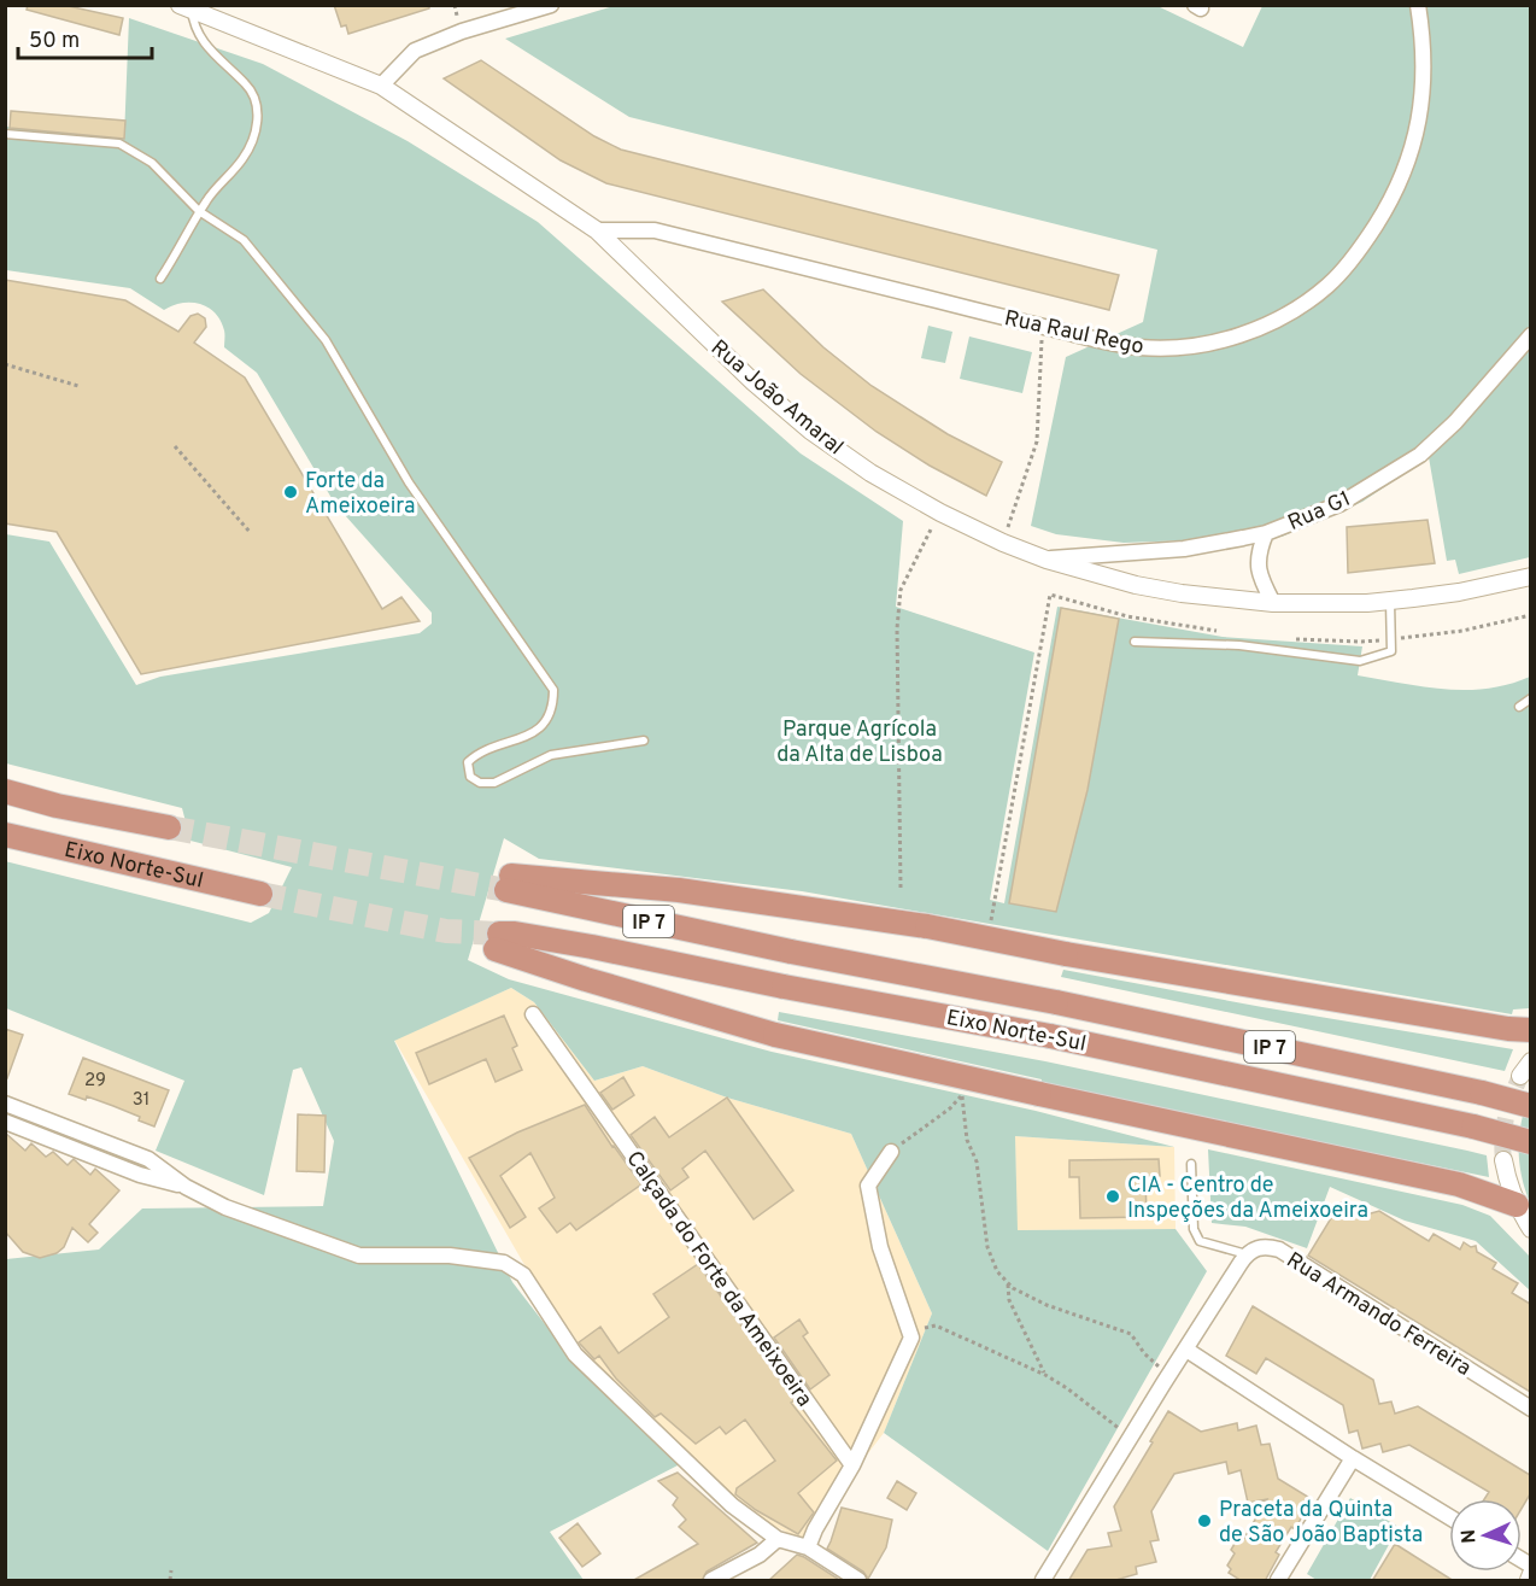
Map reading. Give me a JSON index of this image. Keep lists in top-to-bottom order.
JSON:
{
  "streets": {
    "highway": ["Eixo Norte-Sul", "IP 7"],
    "street": [
      "Rua Raul Rego",
      "Rua João Amaral",
      "Rua G1",
      "Calçada do Forte da Ameixoeira",
      "Rua Armando Ferreira"
    ]
  },
  "crossings": [
    ["Rua Raul Rego", "Rua João Amaral"],
    ["Rua João Amaral", "Rua G1"]
  ],
  "parks": ["Parque Agrícola da Alta de Lisboa"],
  "places": ["Forte da Ameixoeira", "CIA - Centro de Inspeções da Ameixoeira", "Praceta da Quinta de São João Baptista"],
  "house_numbers": ["29", "31"],
  "scale_bar": "50 m",
  "north": "left"
}
